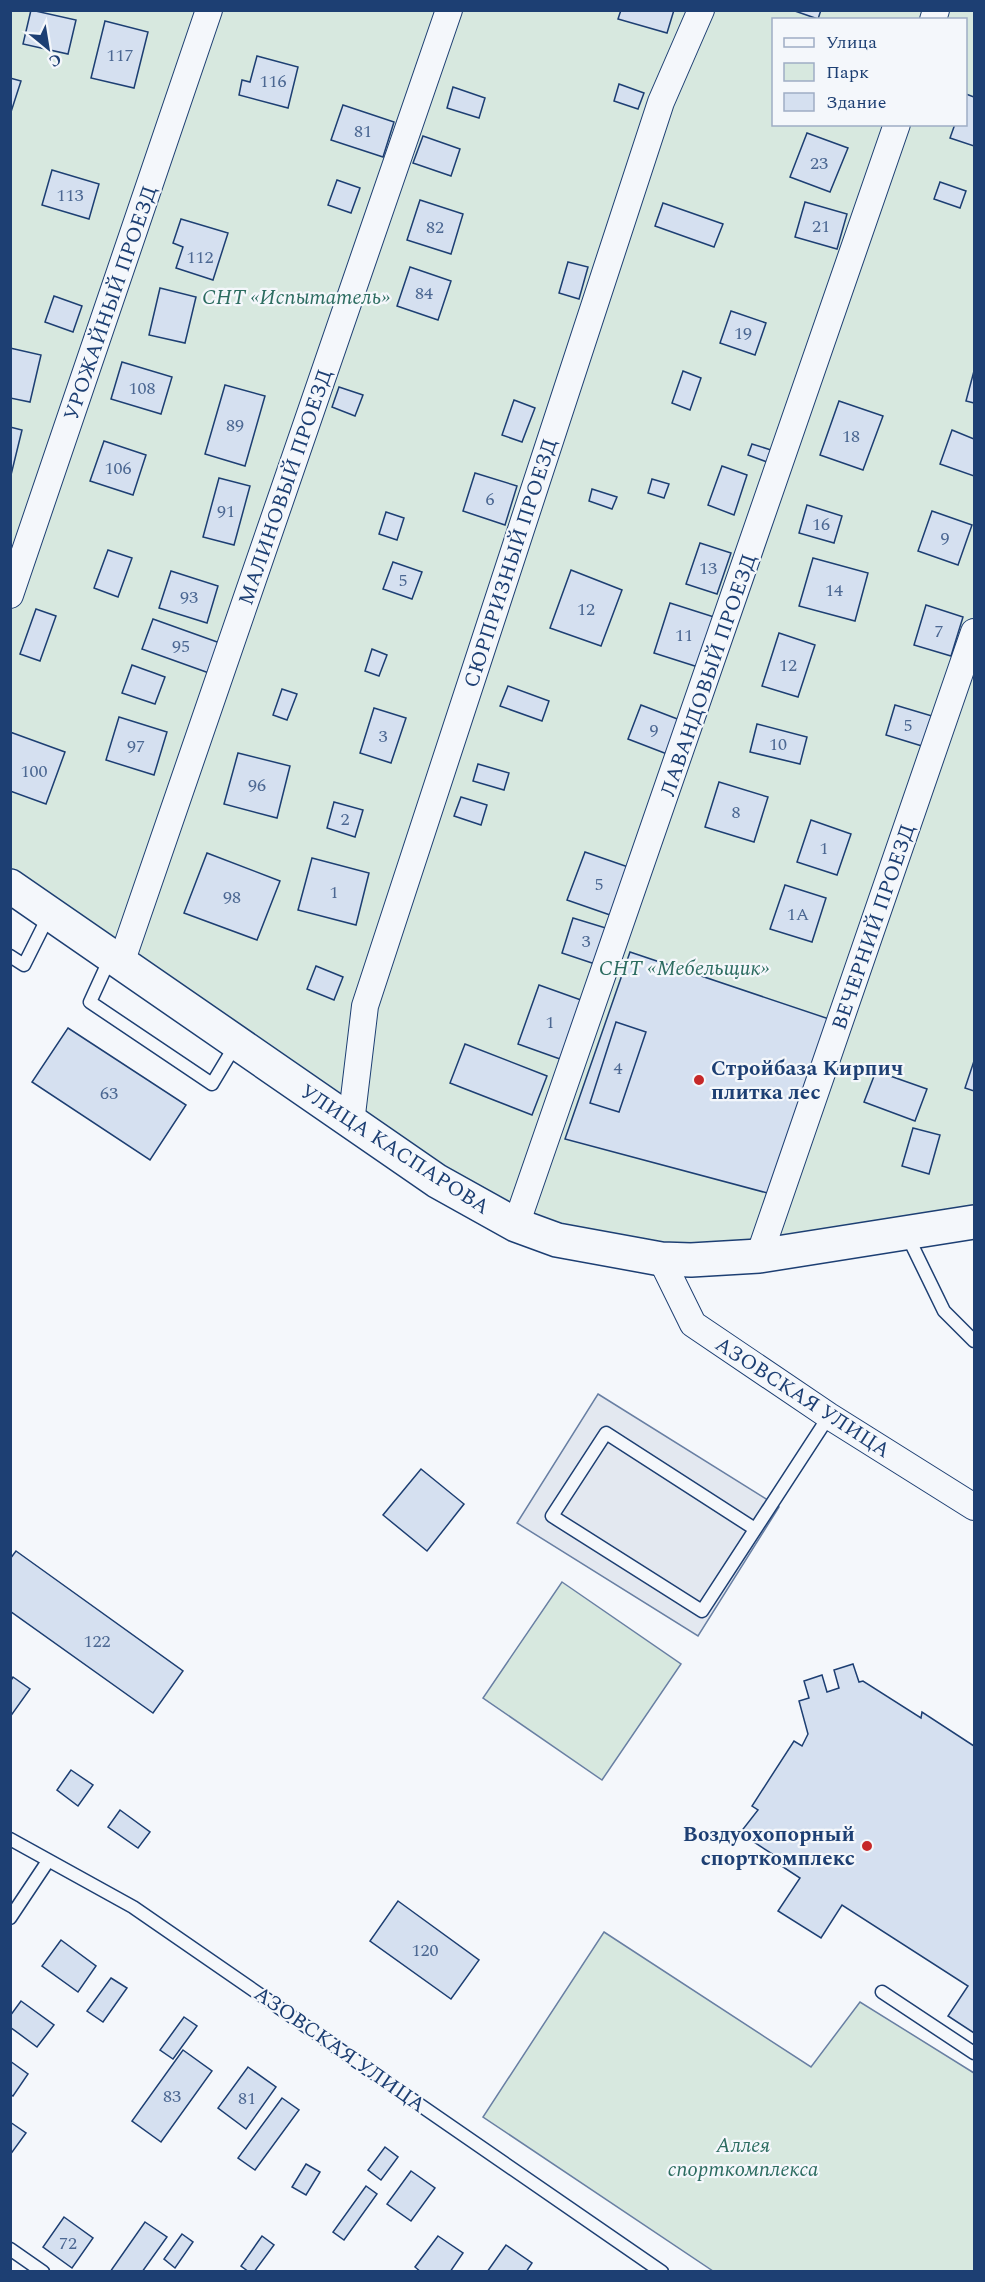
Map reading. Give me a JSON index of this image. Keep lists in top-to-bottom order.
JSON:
{
  "streets": {
    "main road": ["УЛИЦА КАСПАРОВА"],
    "street": [
      "УРОЖАЙНЫЙ ПРОЕЗД",
      "МАЛИНОВЫЙ ПРОЕЗД",
      "СЮРПРИЗНЫЙ ПРОЕЗД",
      "ЛАВАНДОВЫЙ ПРОЕЗД",
      "ВЕЧЕРНИЙ ПРОЕЗД",
      "АЗОВСКАЯ УЛИЦА"
    ]
  },
  "crossings": [
    ["МАЛИНОВЫЙ ПРОЕЗД", "УЛИЦА КАСПАРОВА"],
    ["СЮРПРИЗНЫЙ ПРОЕЗД", "УЛИЦА КАСПАРОВА"],
    ["ЛАВАНДОВЫЙ ПРОЕЗД", "УЛИЦА КАСПАРОВА"],
    ["ВЕЧЕРНИЙ ПРОЕЗД", "УЛИЦА КАСПАРОВА"],
    ["УЛИЦА КАСПАРОВА", "АЗОВСКАЯ УЛИЦА"]
  ],
  "parks": ["СНТ «Испытатель»", "СНТ «Мебельщик»", "Аллея спорткомплекса"],
  "places": ["Стройбаза Кирпич плитка лес", "Воздуохопорный спорткомплекс"],
  "house_numbers": [
    "117",
    "116",
    "81",
    "23",
    "113",
    "21",
    "82",
    "112",
    "84",
    "19",
    "108",
    "89",
    "18",
    "106",
    "6",
    "91",
    "16",
    "9",
    "13",
    "5",
    "14",
    "93",
    "12",
    "7",
    "11",
    "95",
    "12",
    "5",
    "9",
    "3",
    "10",
    "97",
    "100",
    "96",
    "8",
    "2",
    "1",
    "5",
    "1",
    "98",
    "1А",
    "3",
    "1",
    "4",
    "63",
    "122",
    "120",
    "83",
    "81",
    "72"
  ],
  "legend": ["Улица", "Парк", "Здание"],
  "north": "bottom right"
}
